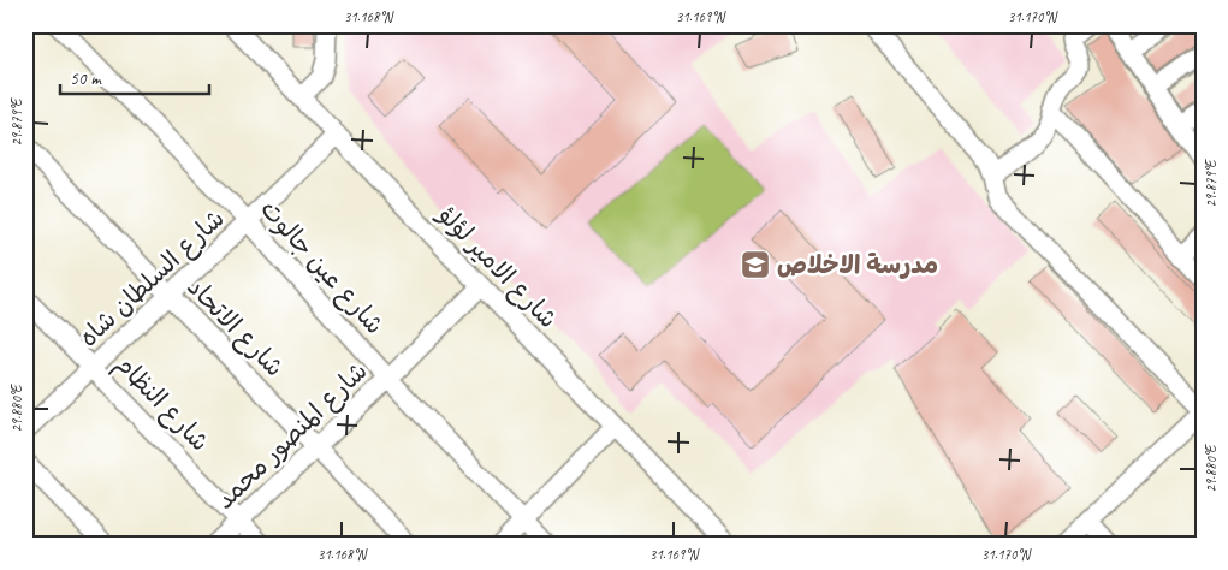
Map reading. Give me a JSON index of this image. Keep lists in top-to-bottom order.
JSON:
{
  "streets": {
    "street": [
      "شارع عين جالوت",
      "شارع الامير لؤلؤ",
      "شارع السلطان شاه",
      "شارع الاتحاد",
      "شارع النظام",
      "شارع المنصور محمد"
    ]
  },
  "crossings": [
    ["شارع عين جالوت", "شارع السلطان شاه"],
    ["شارع عين جالوت", "شارع المنصور محمد"],
    ["شارع الامير لؤلؤ", "شارع السلطان شاه"],
    ["شارع الامير لؤلؤ", "شارع المنصور محمد"],
    ["شارع السلطان شاه", "شارع الاتحاد"],
    ["شارع السلطان شاه", "شارع النظام"],
    ["شارع الاتحاد", "شارع المنصور محمد"],
    ["شارع النظام", "شارع المنصور محمد"]
  ],
  "places": {
    "school or university": ["مدرسة الاخلاص"]
  },
  "scale_bar": "50 m",
  "coordinates": [
    "31.168°N",
    "31.169°N",
    "31.170°N",
    "29.879°E",
    "29.880°E"
  ]
}
